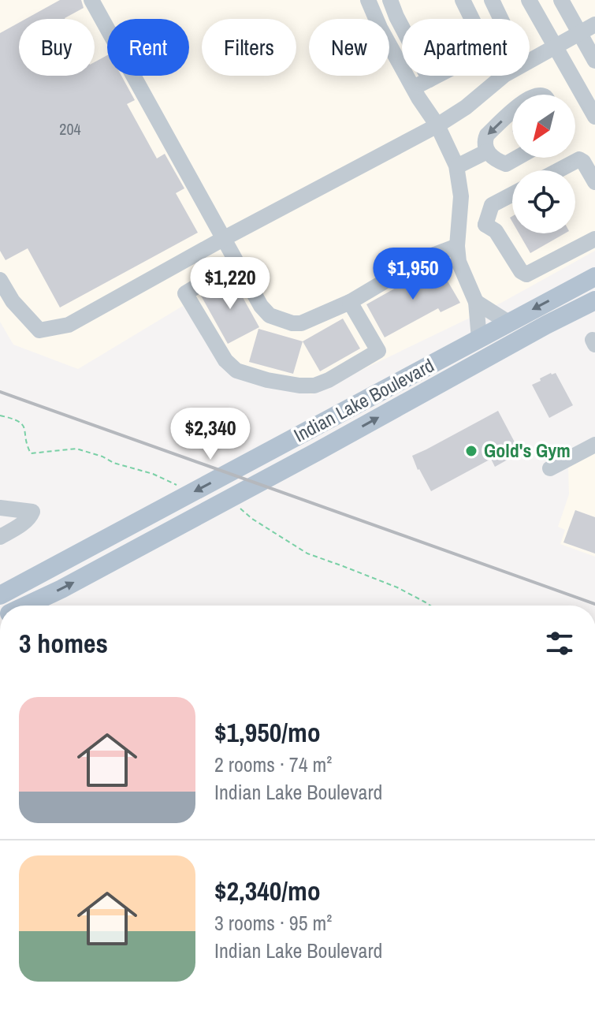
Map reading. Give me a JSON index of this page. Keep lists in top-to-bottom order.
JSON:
{
  "streets": {
    "main road": ["Indian Lake Boulevard"]
  },
  "places": ["Gold's Gym"],
  "house_numbers": ["204"],
  "north": "bottom left",
  "page": {
    "chip": [
      "Buy",
      "Rent",
      "Filters",
      "New",
      "Apartment"
    ],
    "price": ["$1,950", "$1,220", "$2,340"],
    "heading": "3 homes",
    "list": [
      {
        "name": "$1,950/mo",
        "note": "2 rooms · 74 m² · Indian Lake Boulevard"
      },
      {
        "name": "$2,340/mo",
        "note": "3 rooms · 95 m² · Indian Lake Boulevard"
      }
    ]
  }
}
